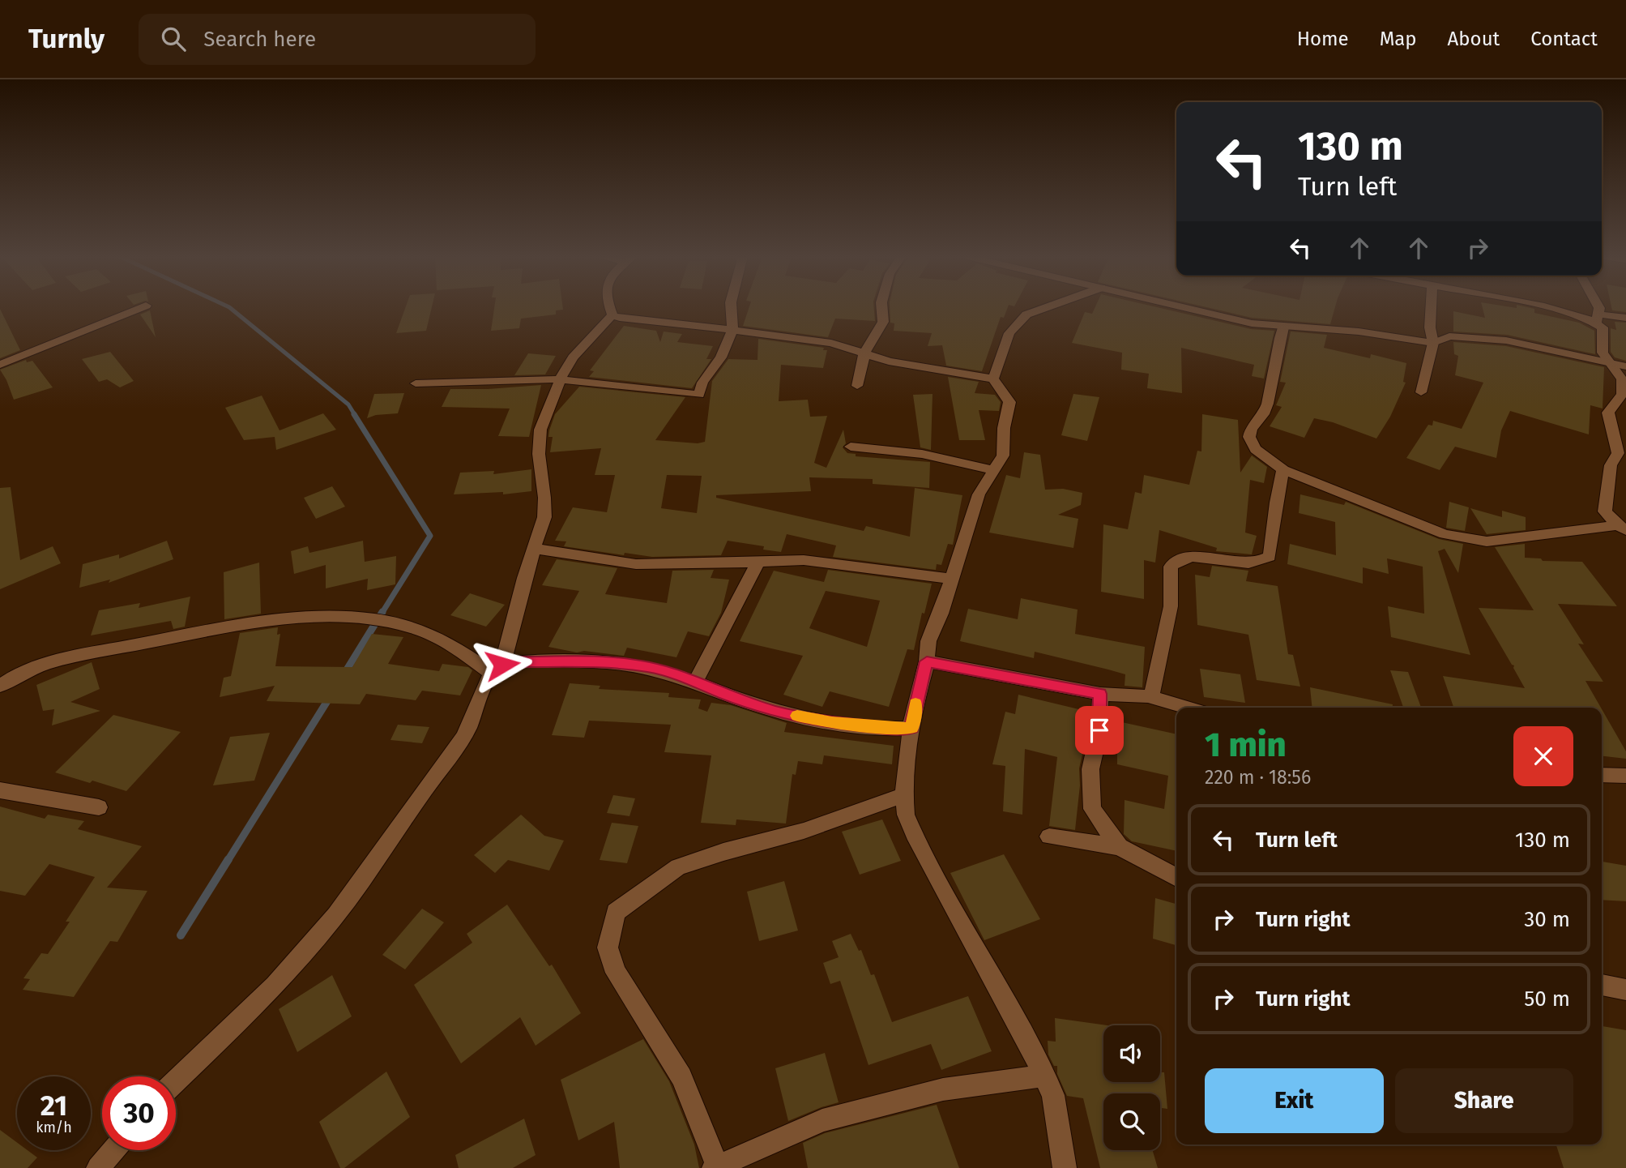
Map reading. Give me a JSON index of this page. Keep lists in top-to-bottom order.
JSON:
{
  "page": {
    "header": "Turnly",
    "search": "Search here",
    "nav": [
      "Home",
      "Map",
      "About",
      "Contact"
    ],
    "turn": ["130 m", "Turn left"],
    "heading": ["1 min", "220 m · 18:56"],
    "list": [
      {
        "name": "Turn left",
        "value": "130 m"
      },
      {
        "name": "Turn right",
        "value": "30 m"
      },
      {
        "name": "Turn right",
        "value": "50 m"
      }
    ],
    "buttons": ["Exit", "Share"],
    "speed": "21 km/h",
    "limit": "30"
  }
}
